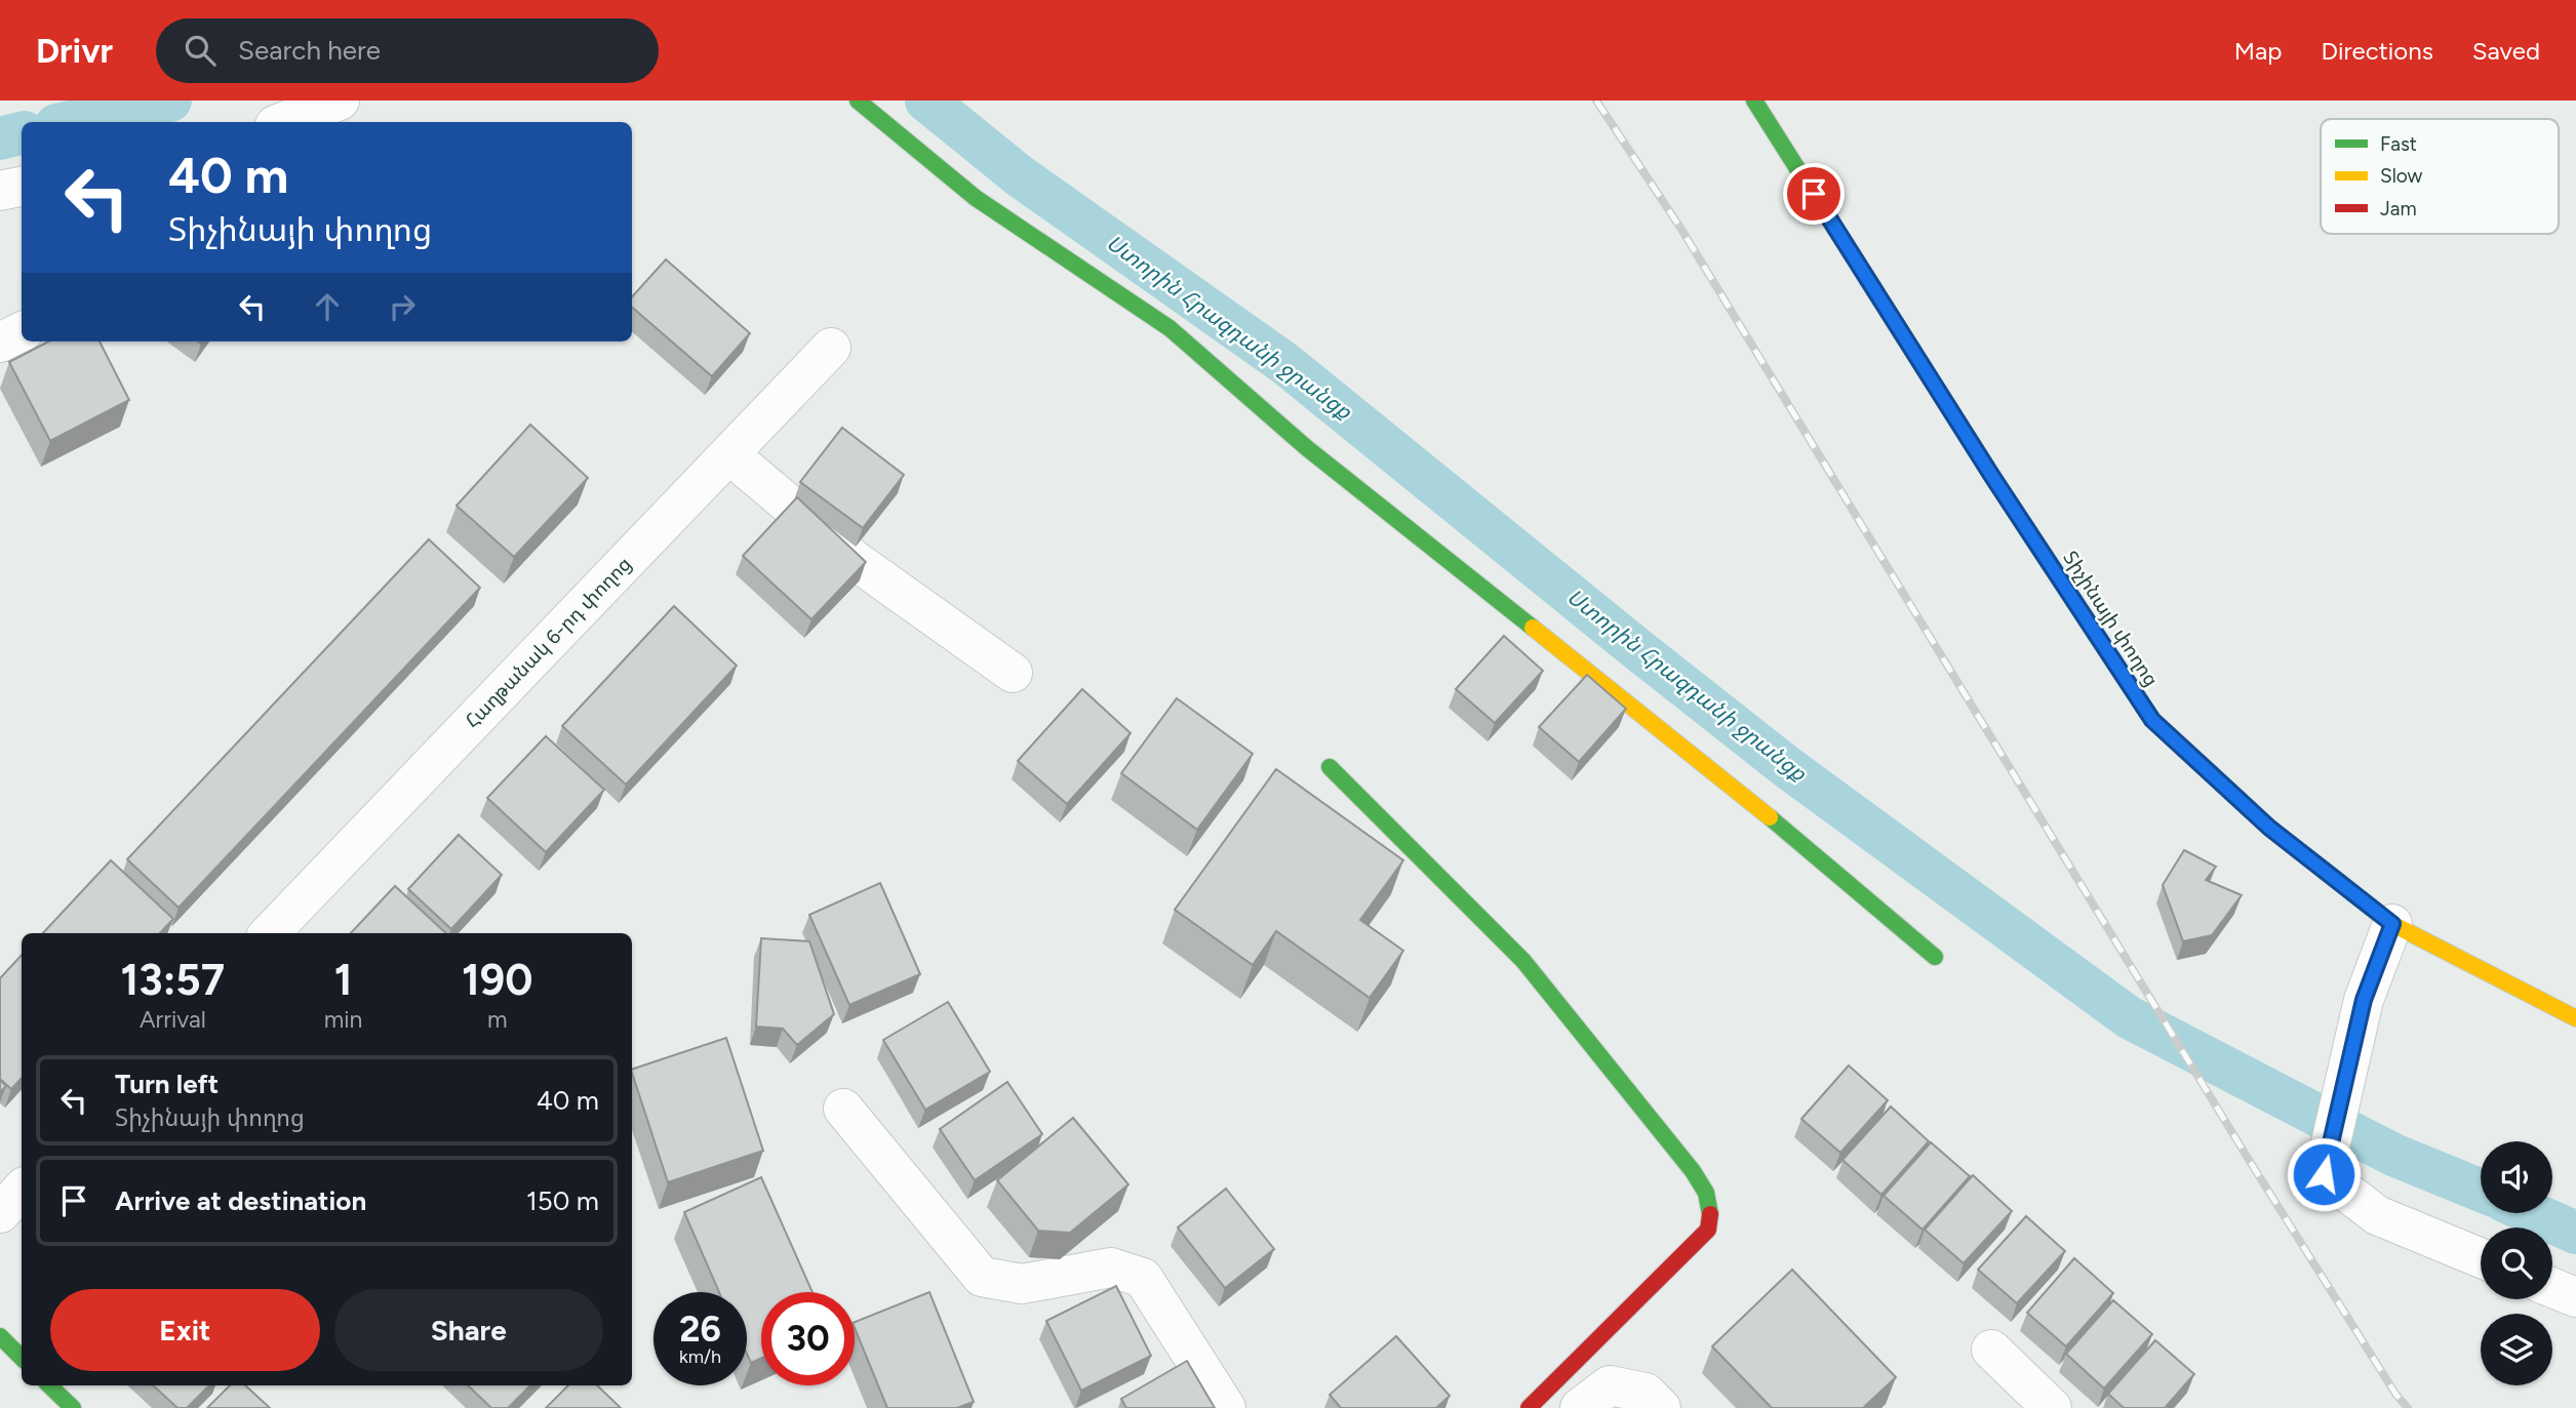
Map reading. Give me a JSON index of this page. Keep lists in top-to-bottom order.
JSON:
{
  "streets": {
    "street": ["Տիչինայի փողոց", "Հաղթանակ 6-րդ փողոց"]
  },
  "water": ["Ստորին Հրազդանի ջրանցք"],
  "legend": ["Fast", "Slow", "Jam"],
  "page": {
    "header": "Drivr",
    "search": "Search here",
    "nav": ["Map", "Directions", "Saved"],
    "turn": ["40 m", "Տիչինայի փողոց"],
    "eta": [
      "13:57",
      "Arrival",
      "1",
      "min",
      "190",
      "m"
    ],
    "list": [
      {
        "name": "Turn left",
        "note": "Տիչինայի փողոց",
        "value": "40 m"
      },
      {
        "name": "Arrive at destination",
        "value": "150 m"
      }
    ],
    "buttons": ["Exit", "Share"],
    "speed": "26 km/h",
    "limit": "30"
  }
}
